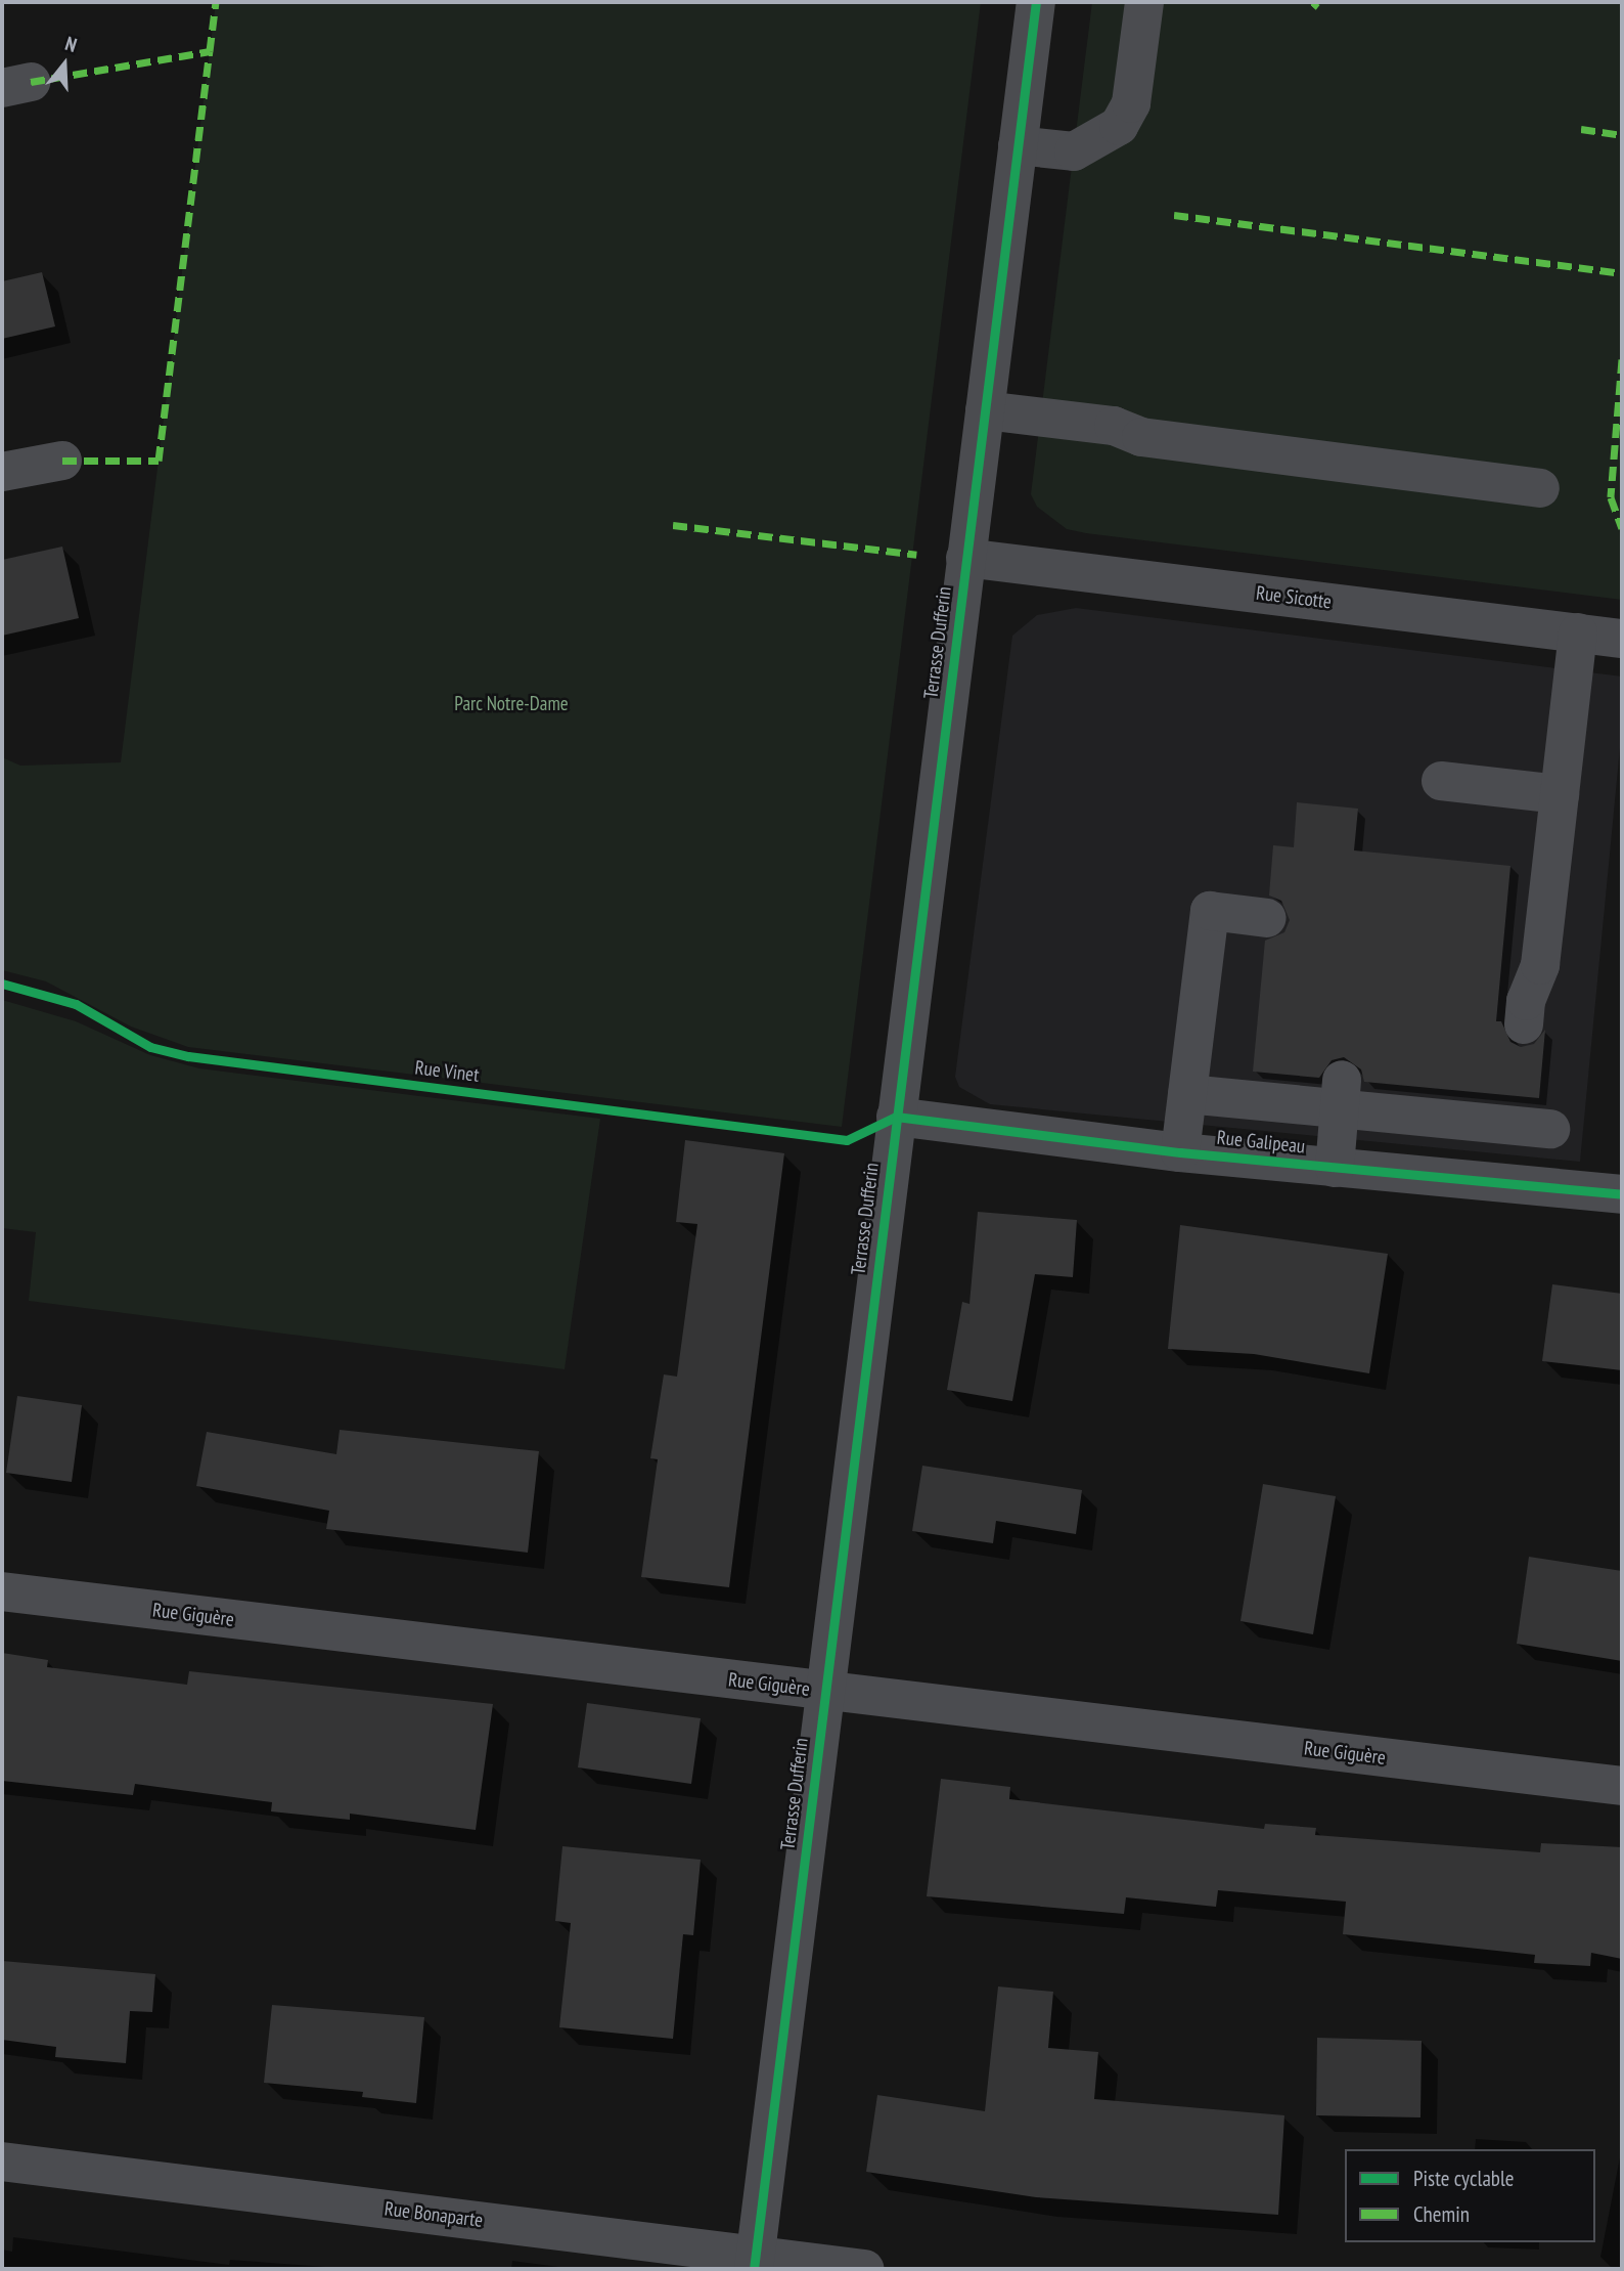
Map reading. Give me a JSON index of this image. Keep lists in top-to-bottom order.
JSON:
{
  "streets": {
    "street": [
      "Rue Sicotte",
      "Terrasse Dufferin",
      "Rue Galipeau",
      "Rue Giguère",
      "Rue Bonaparte"
    ],
    "cycle path": ["Rue Vinet"]
  },
  "crossings": [
    ["Rue Sicotte", "Terrasse Dufferin"],
    ["Terrasse Dufferin", "Rue Galipeau"],
    ["Terrasse Dufferin", "Rue Giguère"],
    ["Terrasse Dufferin", "Rue Bonaparte"]
  ],
  "parks": ["Parc Notre-Dame"],
  "legend": ["Piste cyclable", "Chemin"],
  "north": "top"
}
